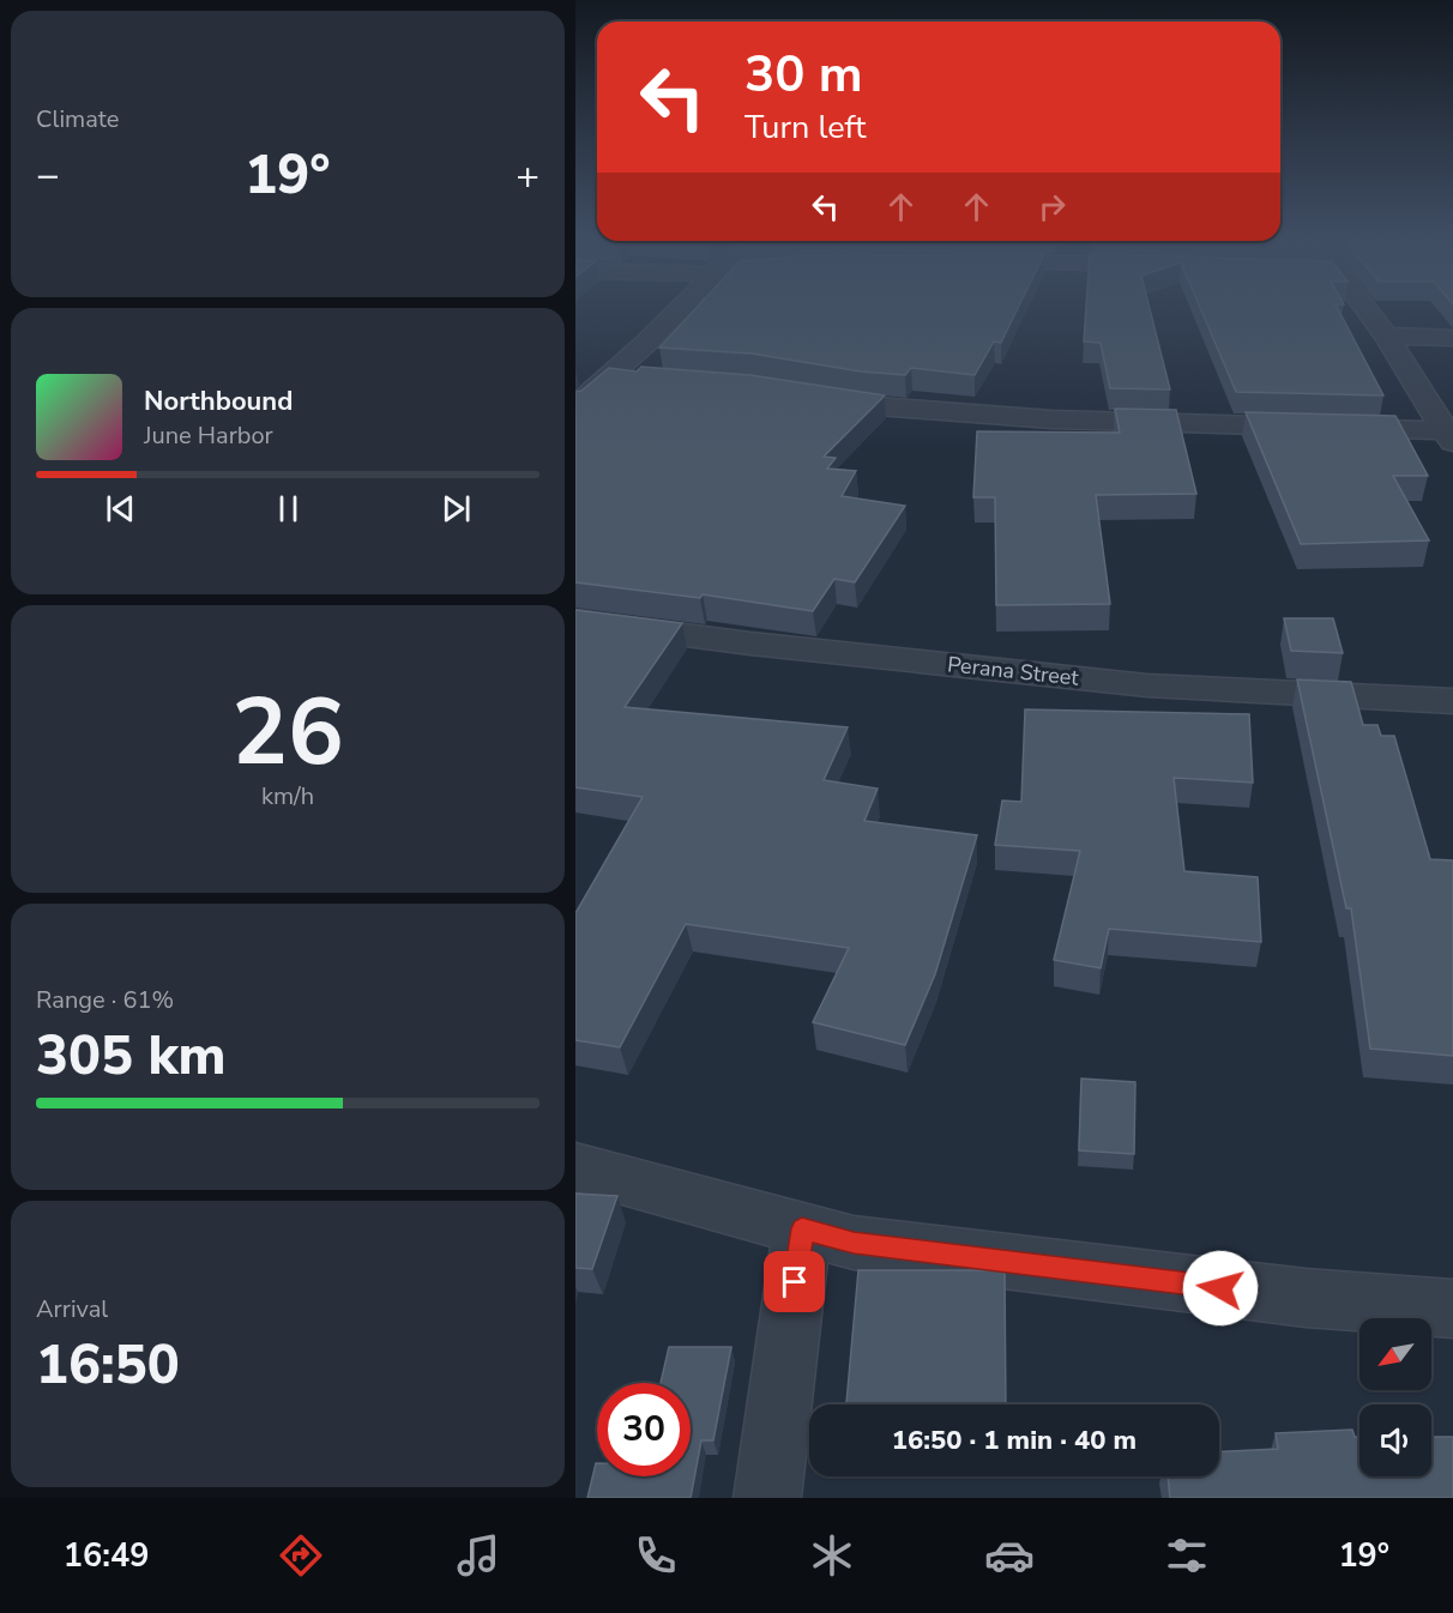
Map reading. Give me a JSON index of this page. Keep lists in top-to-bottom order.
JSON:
{
  "streets": {
    "street": ["Perana Street"]
  },
  "north": "bottom left",
  "page": {
    "tile": [
      "Climate",
      ["26", "km/h"],
      ["Range · 61%", "305 km"],
      ["Arrival", "16:50"]
    ],
    "turn": ["30 m", "Turn left"],
    "heat": ["−", "19°", "+"],
    "song": ["Northbound", "June Harbor"],
    "limit": "30",
    "trip": "16:50 · 1 min · 40 m",
    "tabs": ["16:49", "19°"]
  }
}
